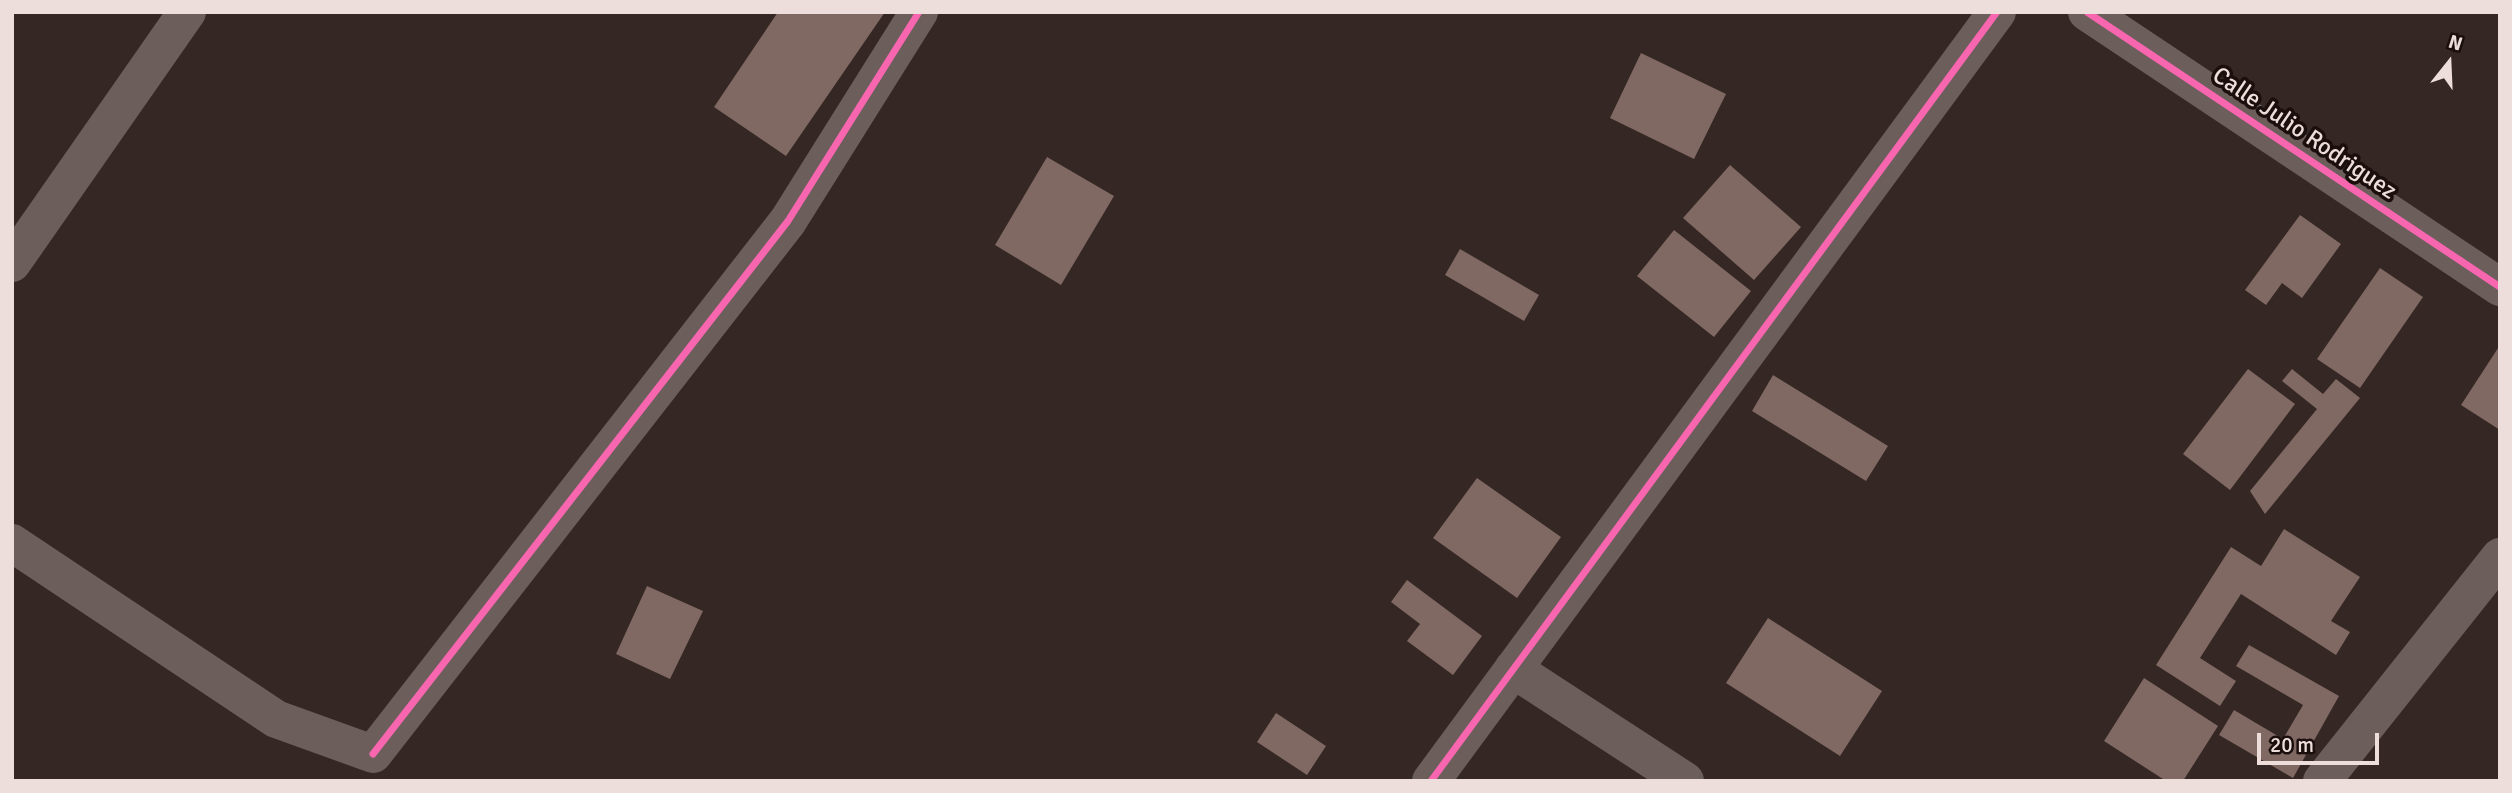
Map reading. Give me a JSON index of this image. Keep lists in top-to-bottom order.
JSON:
{
  "streets": {
    "street": ["Calle Julio Rodriguez"]
  },
  "scale_bar": "20 m",
  "north": "top"
}
